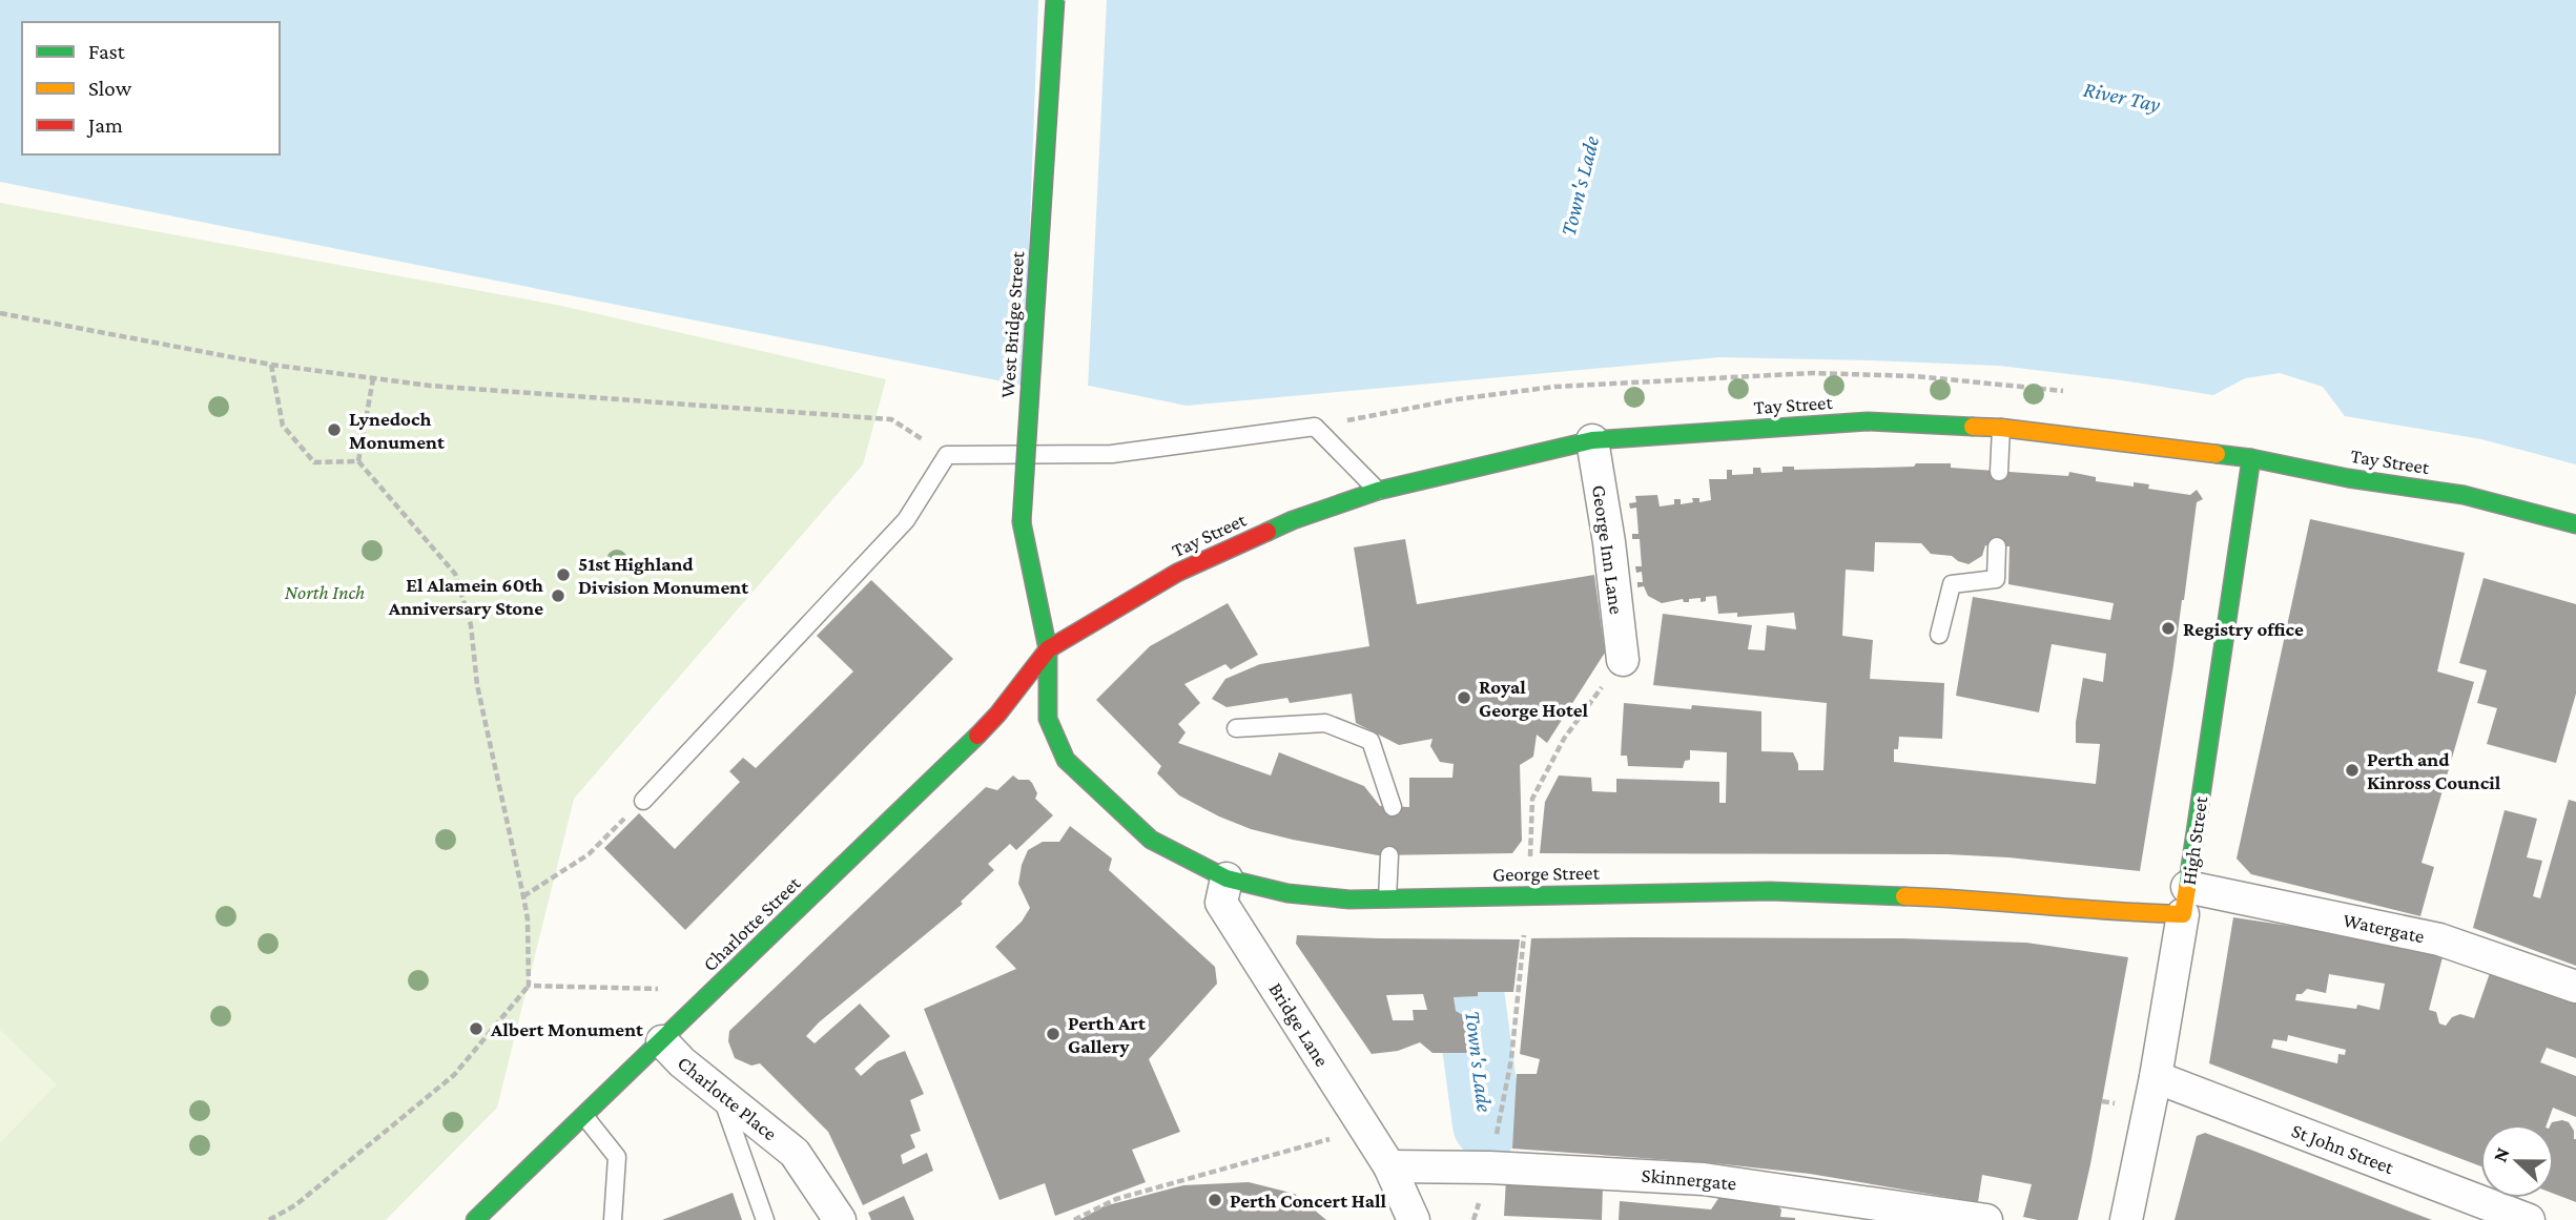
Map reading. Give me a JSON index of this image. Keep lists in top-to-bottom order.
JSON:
{
  "streets": {
    "main road": [
      "West Bridge Street",
      "Tay Street",
      "High Street",
      "George Street",
      "Charlotte Street"
    ],
    "street": [
      "George Inn Lane",
      "Watergate",
      "Bridge Lane",
      "Charlotte Place",
      "St John Street",
      "Skinnergate"
    ]
  },
  "crossings": [
    ["West Bridge Street", "Tay Street"],
    ["West Bridge Street", "George Street"],
    ["West Bridge Street", "Charlotte Street"],
    ["Tay Street", "George Inn Lane"],
    ["Tay Street", "High Street"],
    ["Tay Street", "George Street"],
    ["Tay Street", "Charlotte Street"],
    ["High Street", "George Street"],
    ["High Street", "Watergate"],
    ["High Street", "St John Street"],
    ["George Street", "Charlotte Street"],
    ["George Street", "Watergate"],
    ["George Street", "Bridge Lane"],
    ["Charlotte Street", "Charlotte Place"],
    ["Bridge Lane", "Skinnergate"]
  ],
  "water": ["River Tay", "Town's Lade"],
  "parks": ["North Inch"],
  "places": [
    "Lynedoch Monument",
    "51st Highland Division Monument",
    "El Alamein 60th Anniversary Stone",
    "Registry office",
    "Royal George Hotel",
    "Perth and Kinross Council",
    "Albert Monument",
    "Perth Art Gallery",
    "Perth Concert Hall"
  ],
  "legend": ["Fast", "Slow", "Jam"],
  "north": "left"
}
